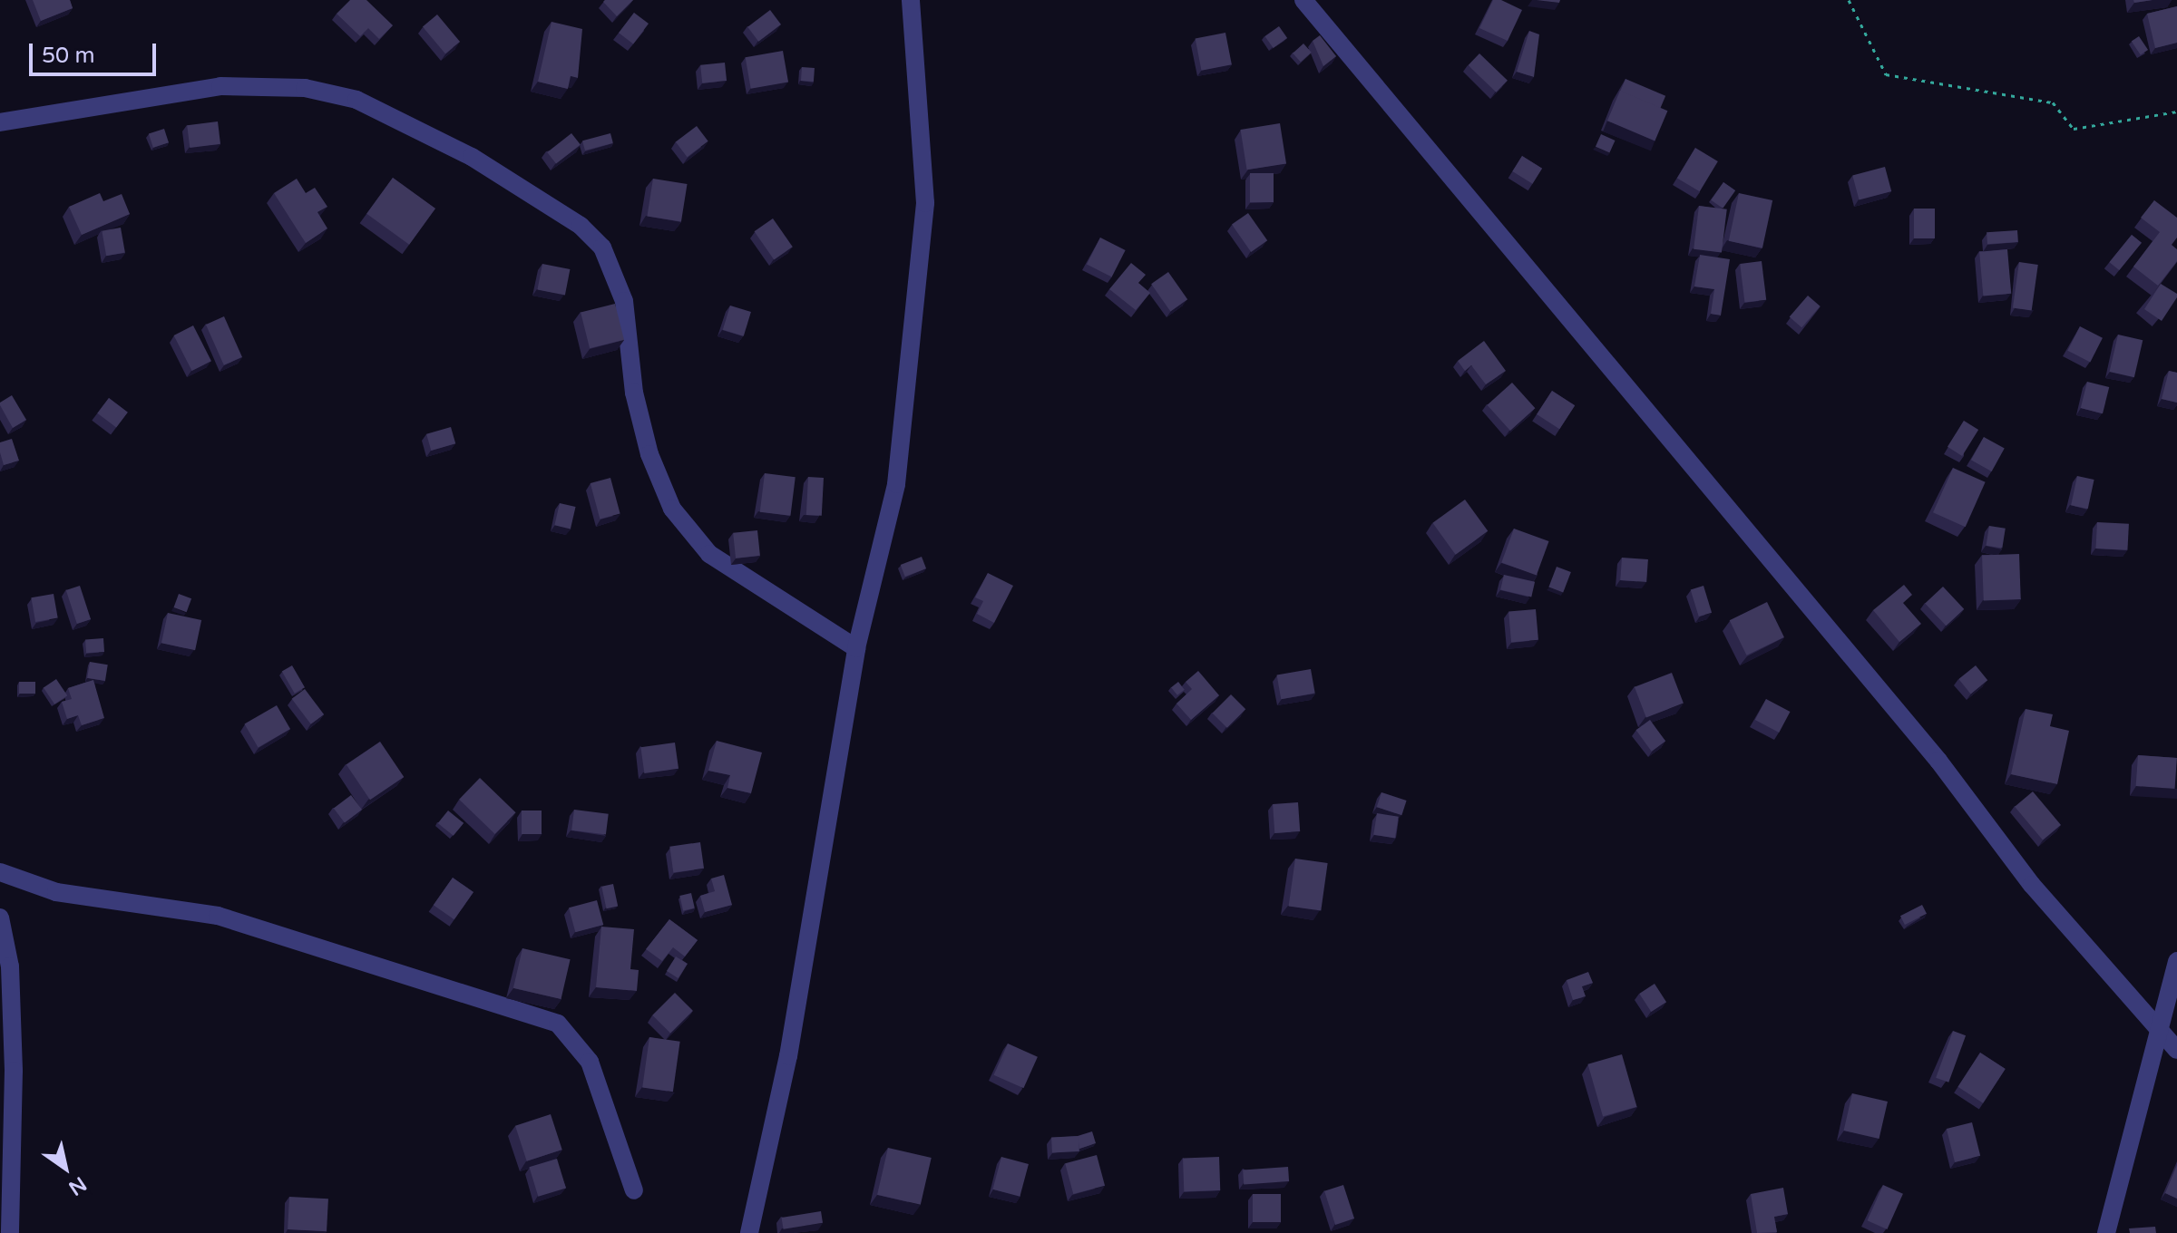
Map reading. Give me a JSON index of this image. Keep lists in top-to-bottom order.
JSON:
{
  "scale_bar": "50 m",
  "north": "bottom right"
}
